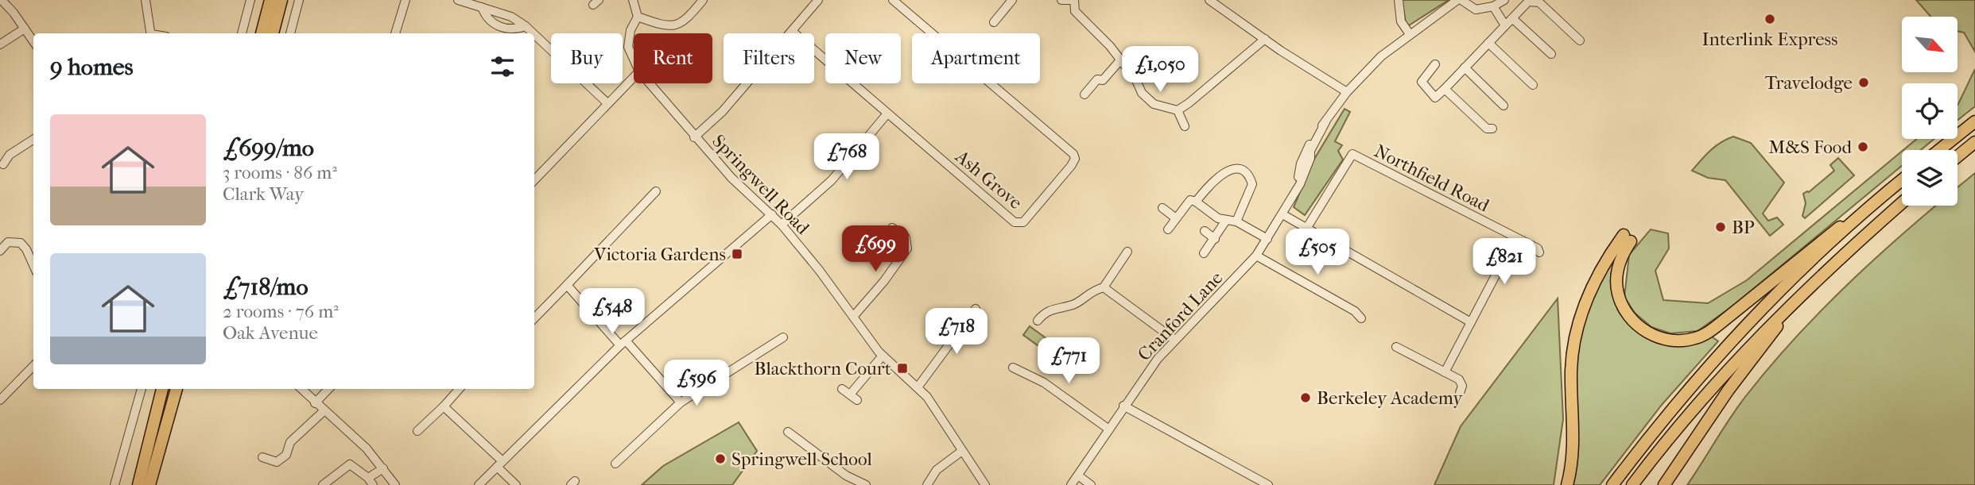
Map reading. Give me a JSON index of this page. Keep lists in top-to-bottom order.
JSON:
{
  "streets": {
    "street": [
      "Northfield Road",
      "Ash Grove",
      "Springwell Road",
      "Cranford Lane"
    ]
  },
  "places": {
    "other": [
      "Interlink Express",
      "Travelodge",
      "M&S Food",
      "BP",
      "Berkeley Academy",
      "Springwell School"
    ],
    "transit": ["Victoria Gardens", "Blackthorn Court"]
  },
  "north": "bottom right",
  "page": {
    "chip": [
      "Buy",
      "Rent",
      "Filters",
      "New",
      "Apartment"
    ],
    "heading": "9 homes",
    "price": [
      "£1,050",
      "£768",
      "£699",
      "£505",
      "£821",
      "£548",
      "£718",
      "£771",
      "£596"
    ],
    "list": [
      {
        "name": "£699/mo",
        "note": "3 rooms · 86 m² · Clark Way"
      },
      {
        "name": "£718/mo",
        "note": "2 rooms · 76 m² · Oak Avenue"
      }
    ]
  }
}
